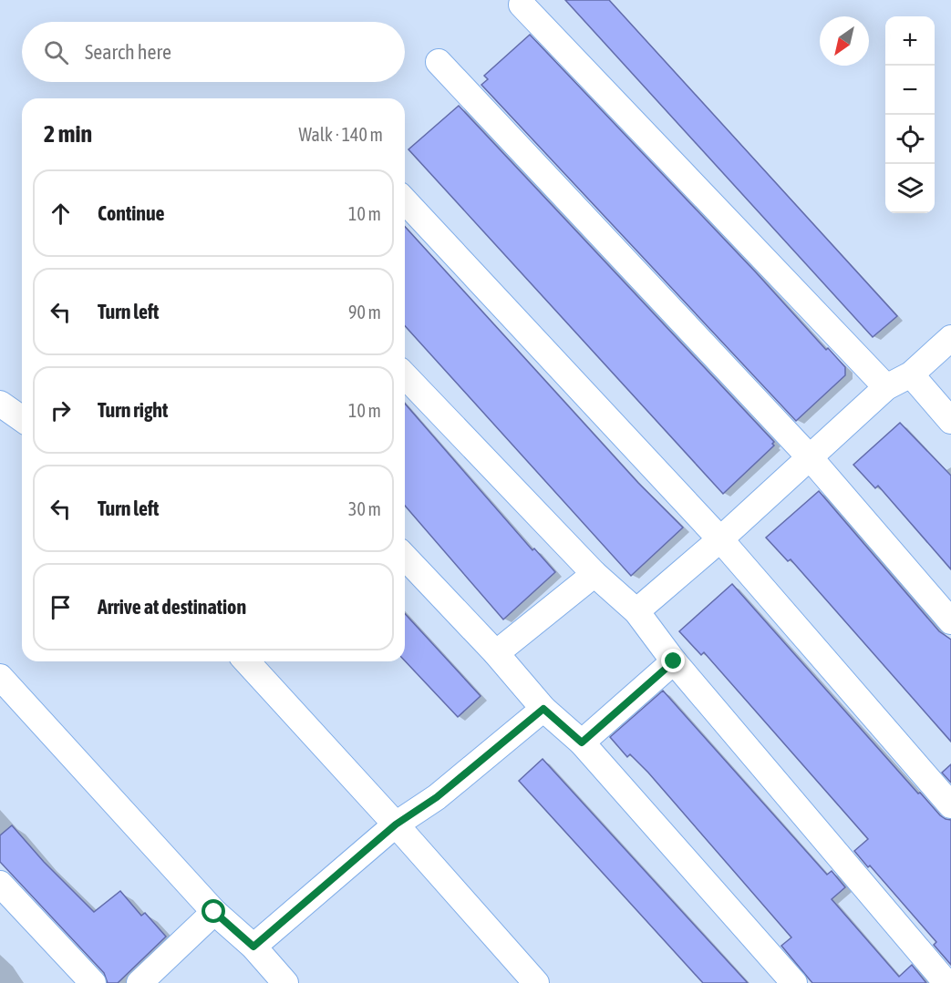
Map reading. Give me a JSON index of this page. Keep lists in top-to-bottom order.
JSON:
{
  "north": "bottom left",
  "page": {
    "map_buttons": ["+", "−"],
    "search": "Search here",
    "heading": ["2 min", "Walk · 140 m"],
    "list": [
      ["Continue", "10 m"],
      ["Turn left", "90 m"],
      ["Turn right", "10 m"],
      ["Turn left", "30 m"],
      "Arrive at destination"
    ]
  }
}
